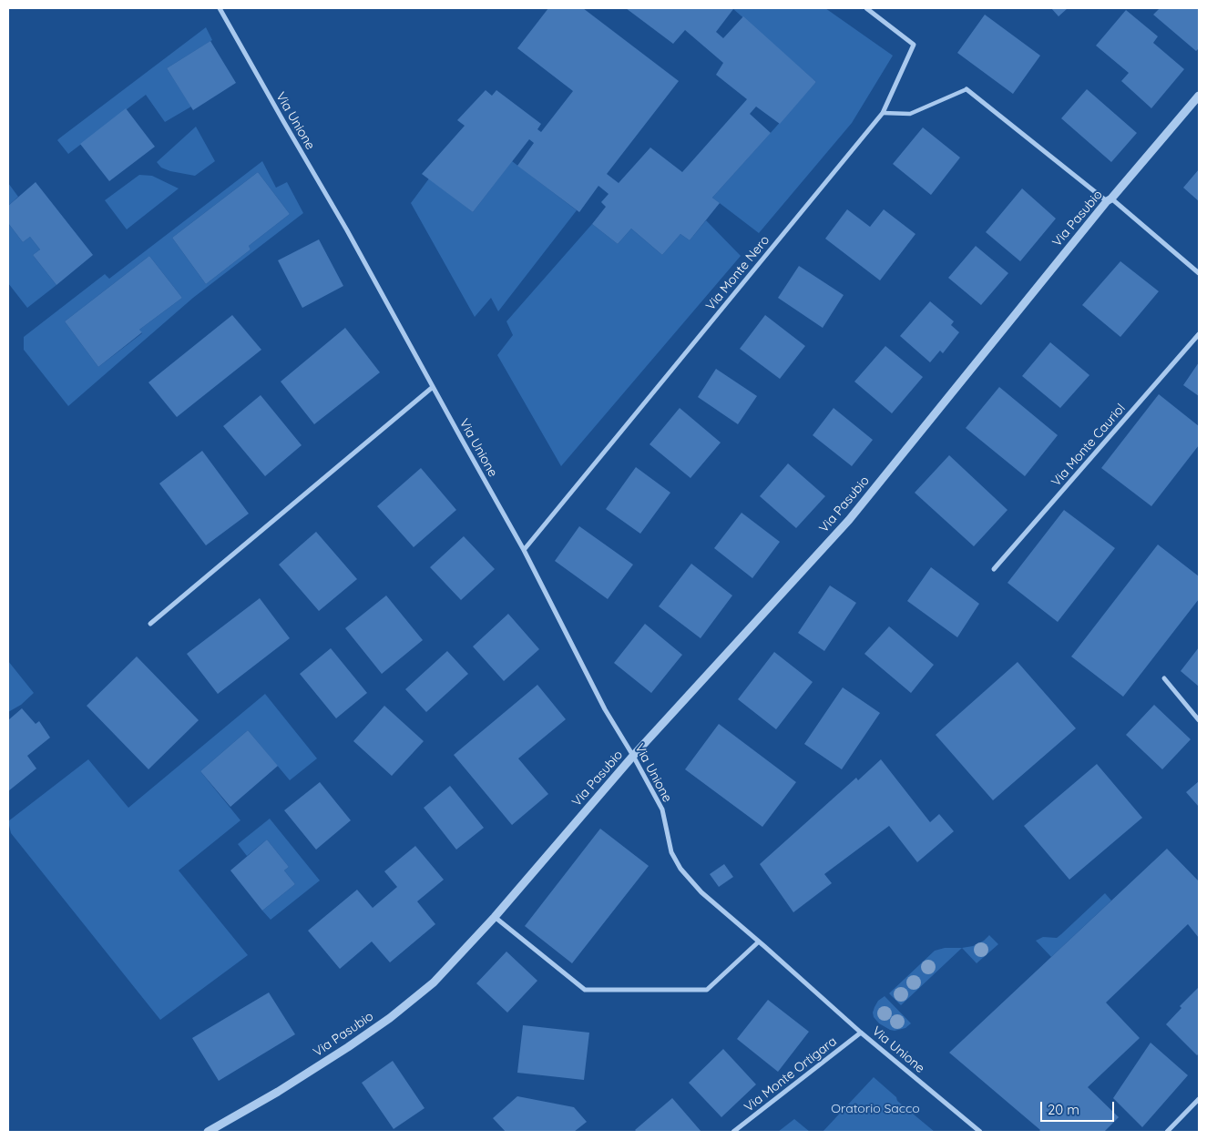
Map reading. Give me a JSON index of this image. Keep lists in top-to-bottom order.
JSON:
{
  "streets": {
    "street": [
      "Via Unione",
      "Via Pasubio",
      "Via Monte Nero",
      "Via Monte Cauriol",
      "Via Monte Ortigara"
    ]
  },
  "crossings": [
    ["Via Unione", "Via Pasubio"],
    ["Via Unione", "Via Monte Nero"],
    ["Via Unione", "Via Monte Ortigara"]
  ],
  "parks": ["Oratorio Sacco"],
  "scale_bar": "20 m"
}
